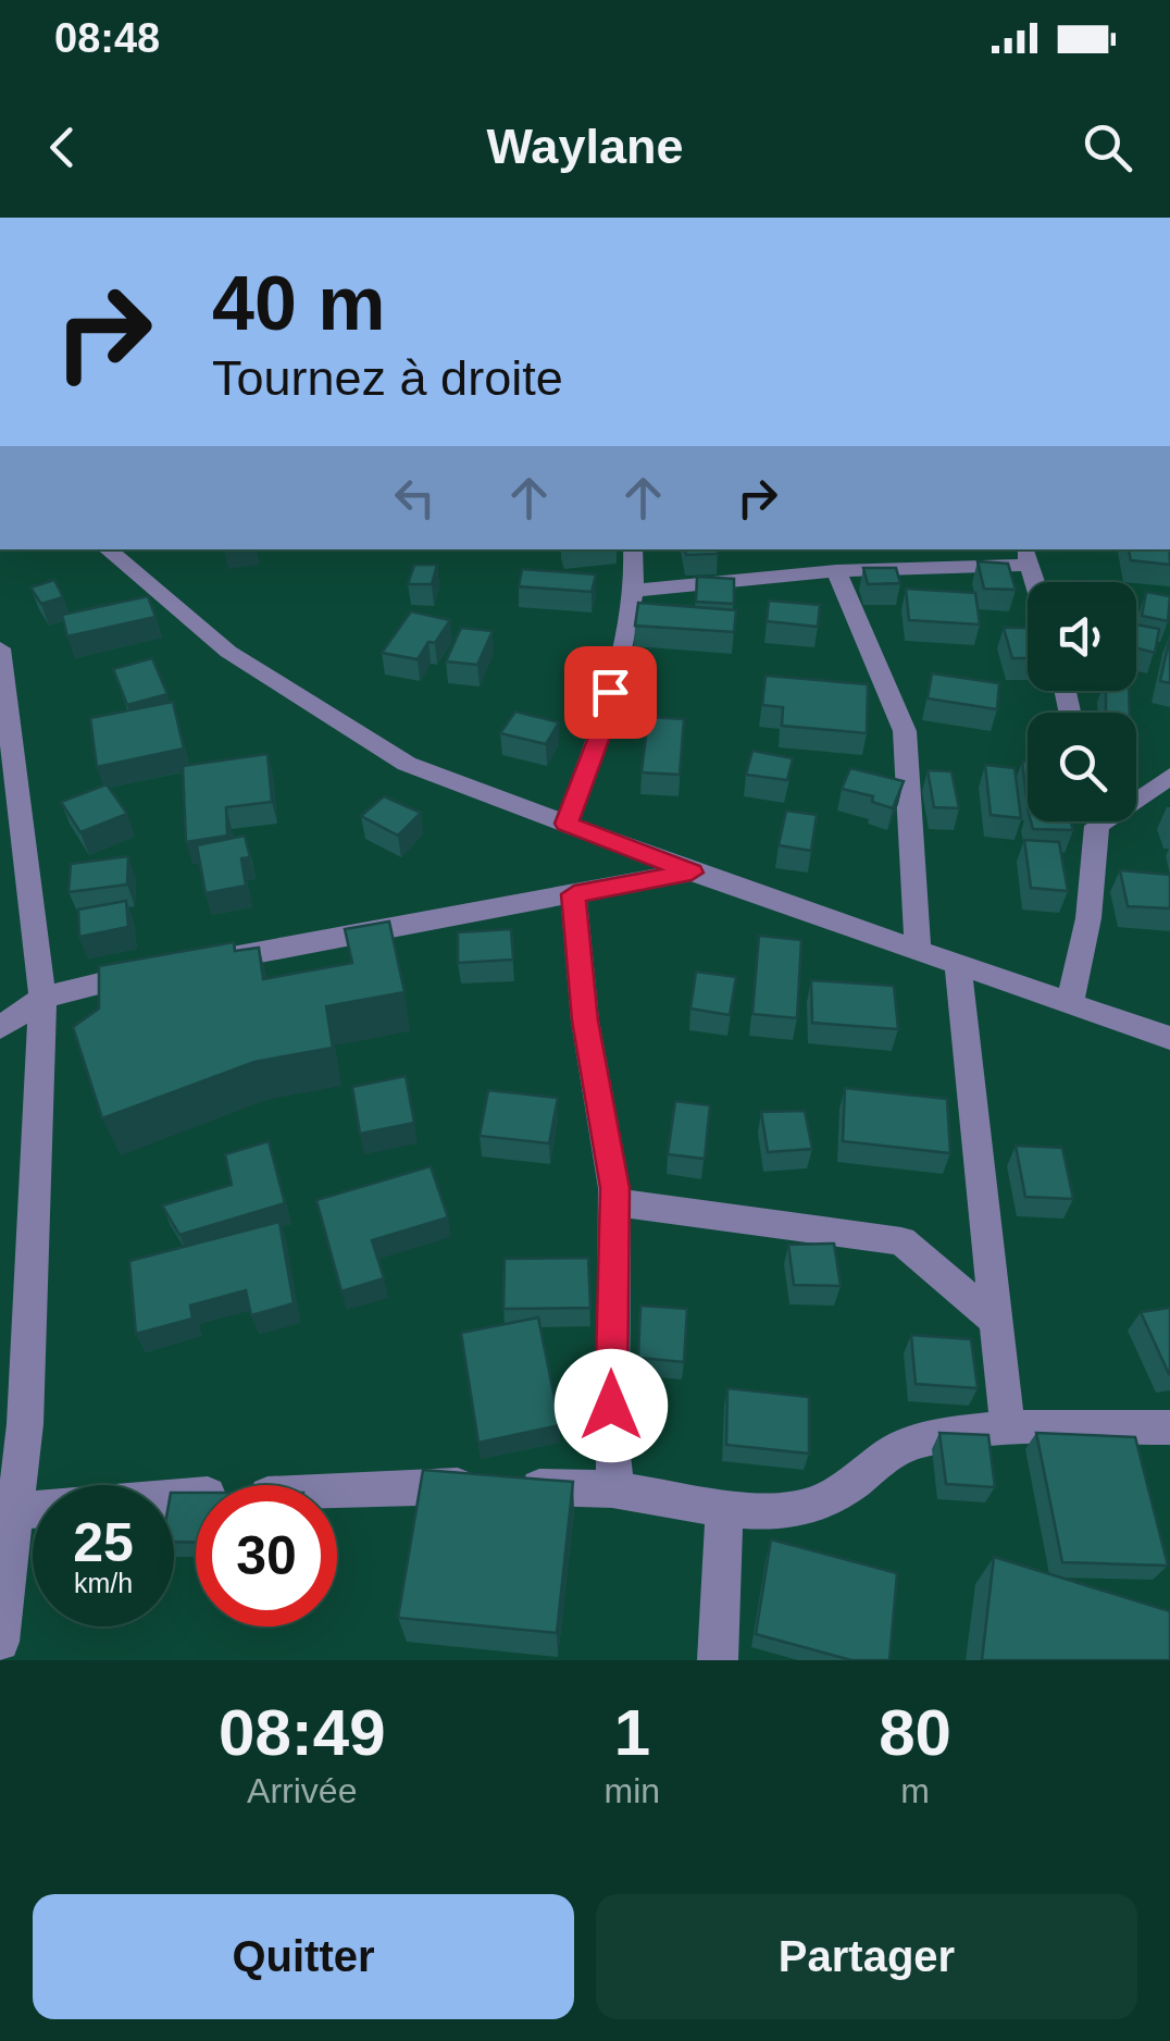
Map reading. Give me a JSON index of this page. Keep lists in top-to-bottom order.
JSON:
{
  "page": {
    "status": "08:48",
    "header": "Waylane",
    "turn": ["40 m", "Tournez à droite"],
    "speed": "25 km/h",
    "limit": "30",
    "eta": [
      "08:49",
      "Arrivée",
      "1",
      "min",
      "80",
      "m"
    ],
    "buttons": ["Quitter", "Partager"]
  }
}
